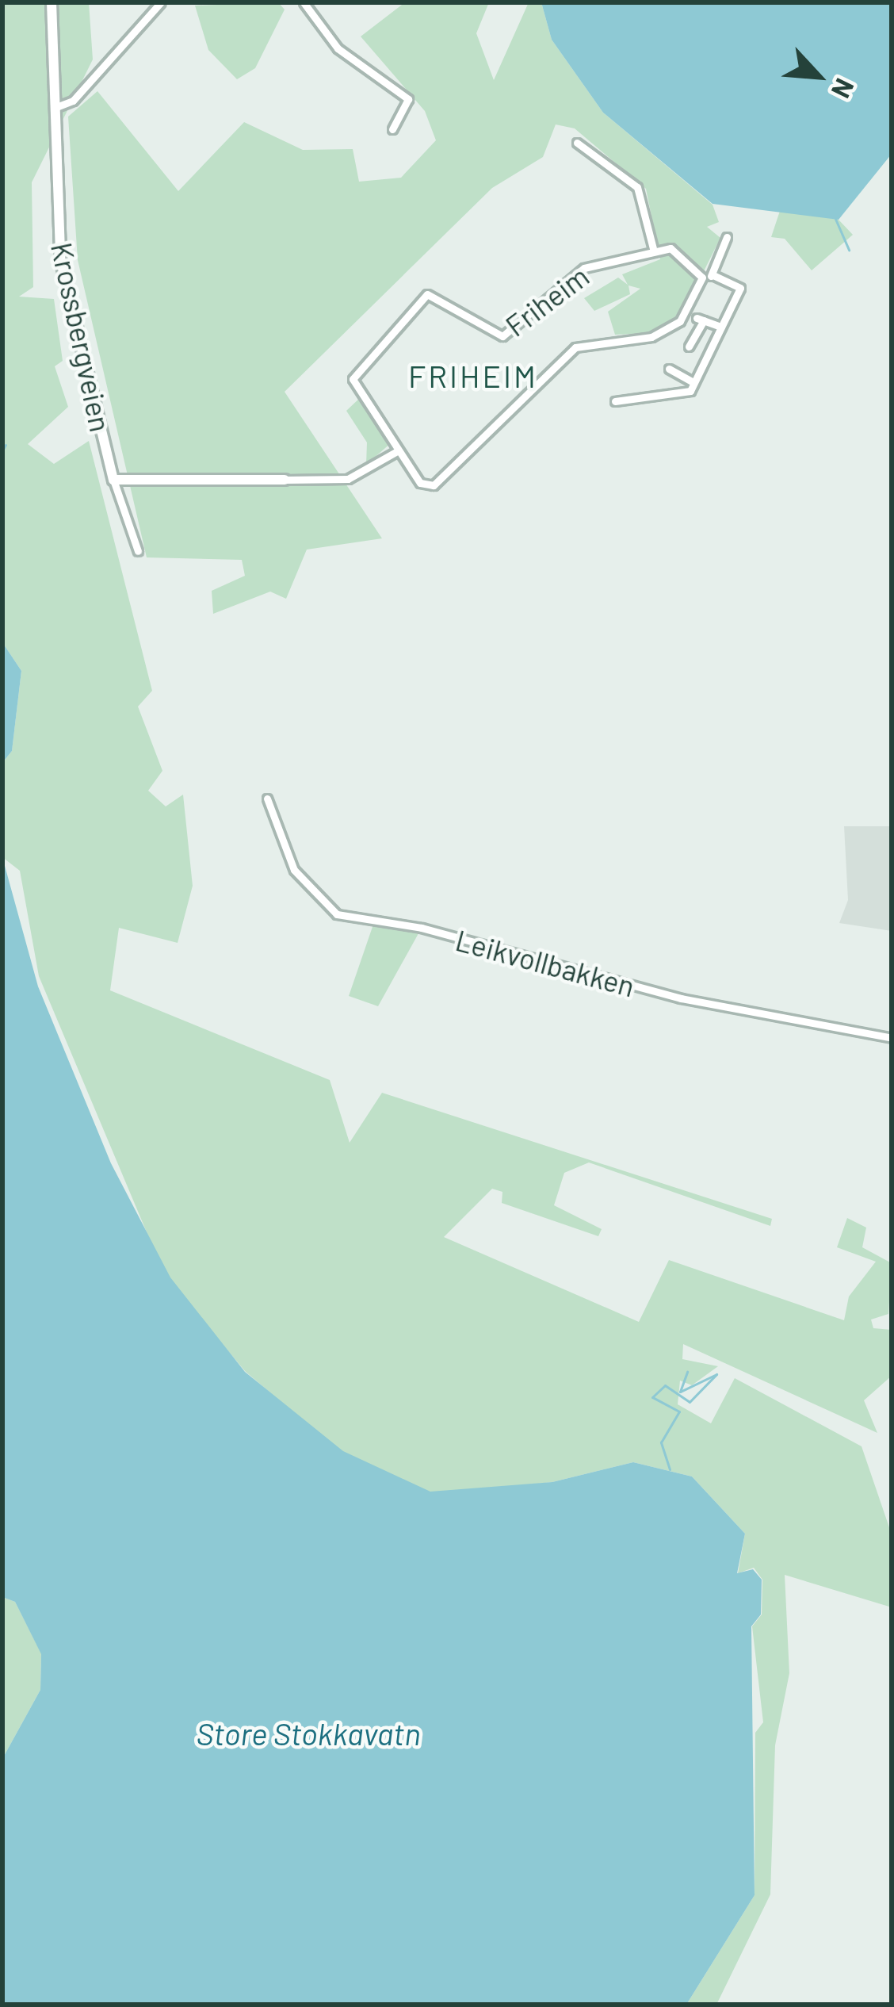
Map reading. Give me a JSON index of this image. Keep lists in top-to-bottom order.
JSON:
{
  "streets": {
    "street": ["Friheim", "Krossbergveien", "Leikvollbakken"]
  },
  "districts": ["FRIHEIM"],
  "water": ["Store Stokkavatn"],
  "north": "bottom right"
}
